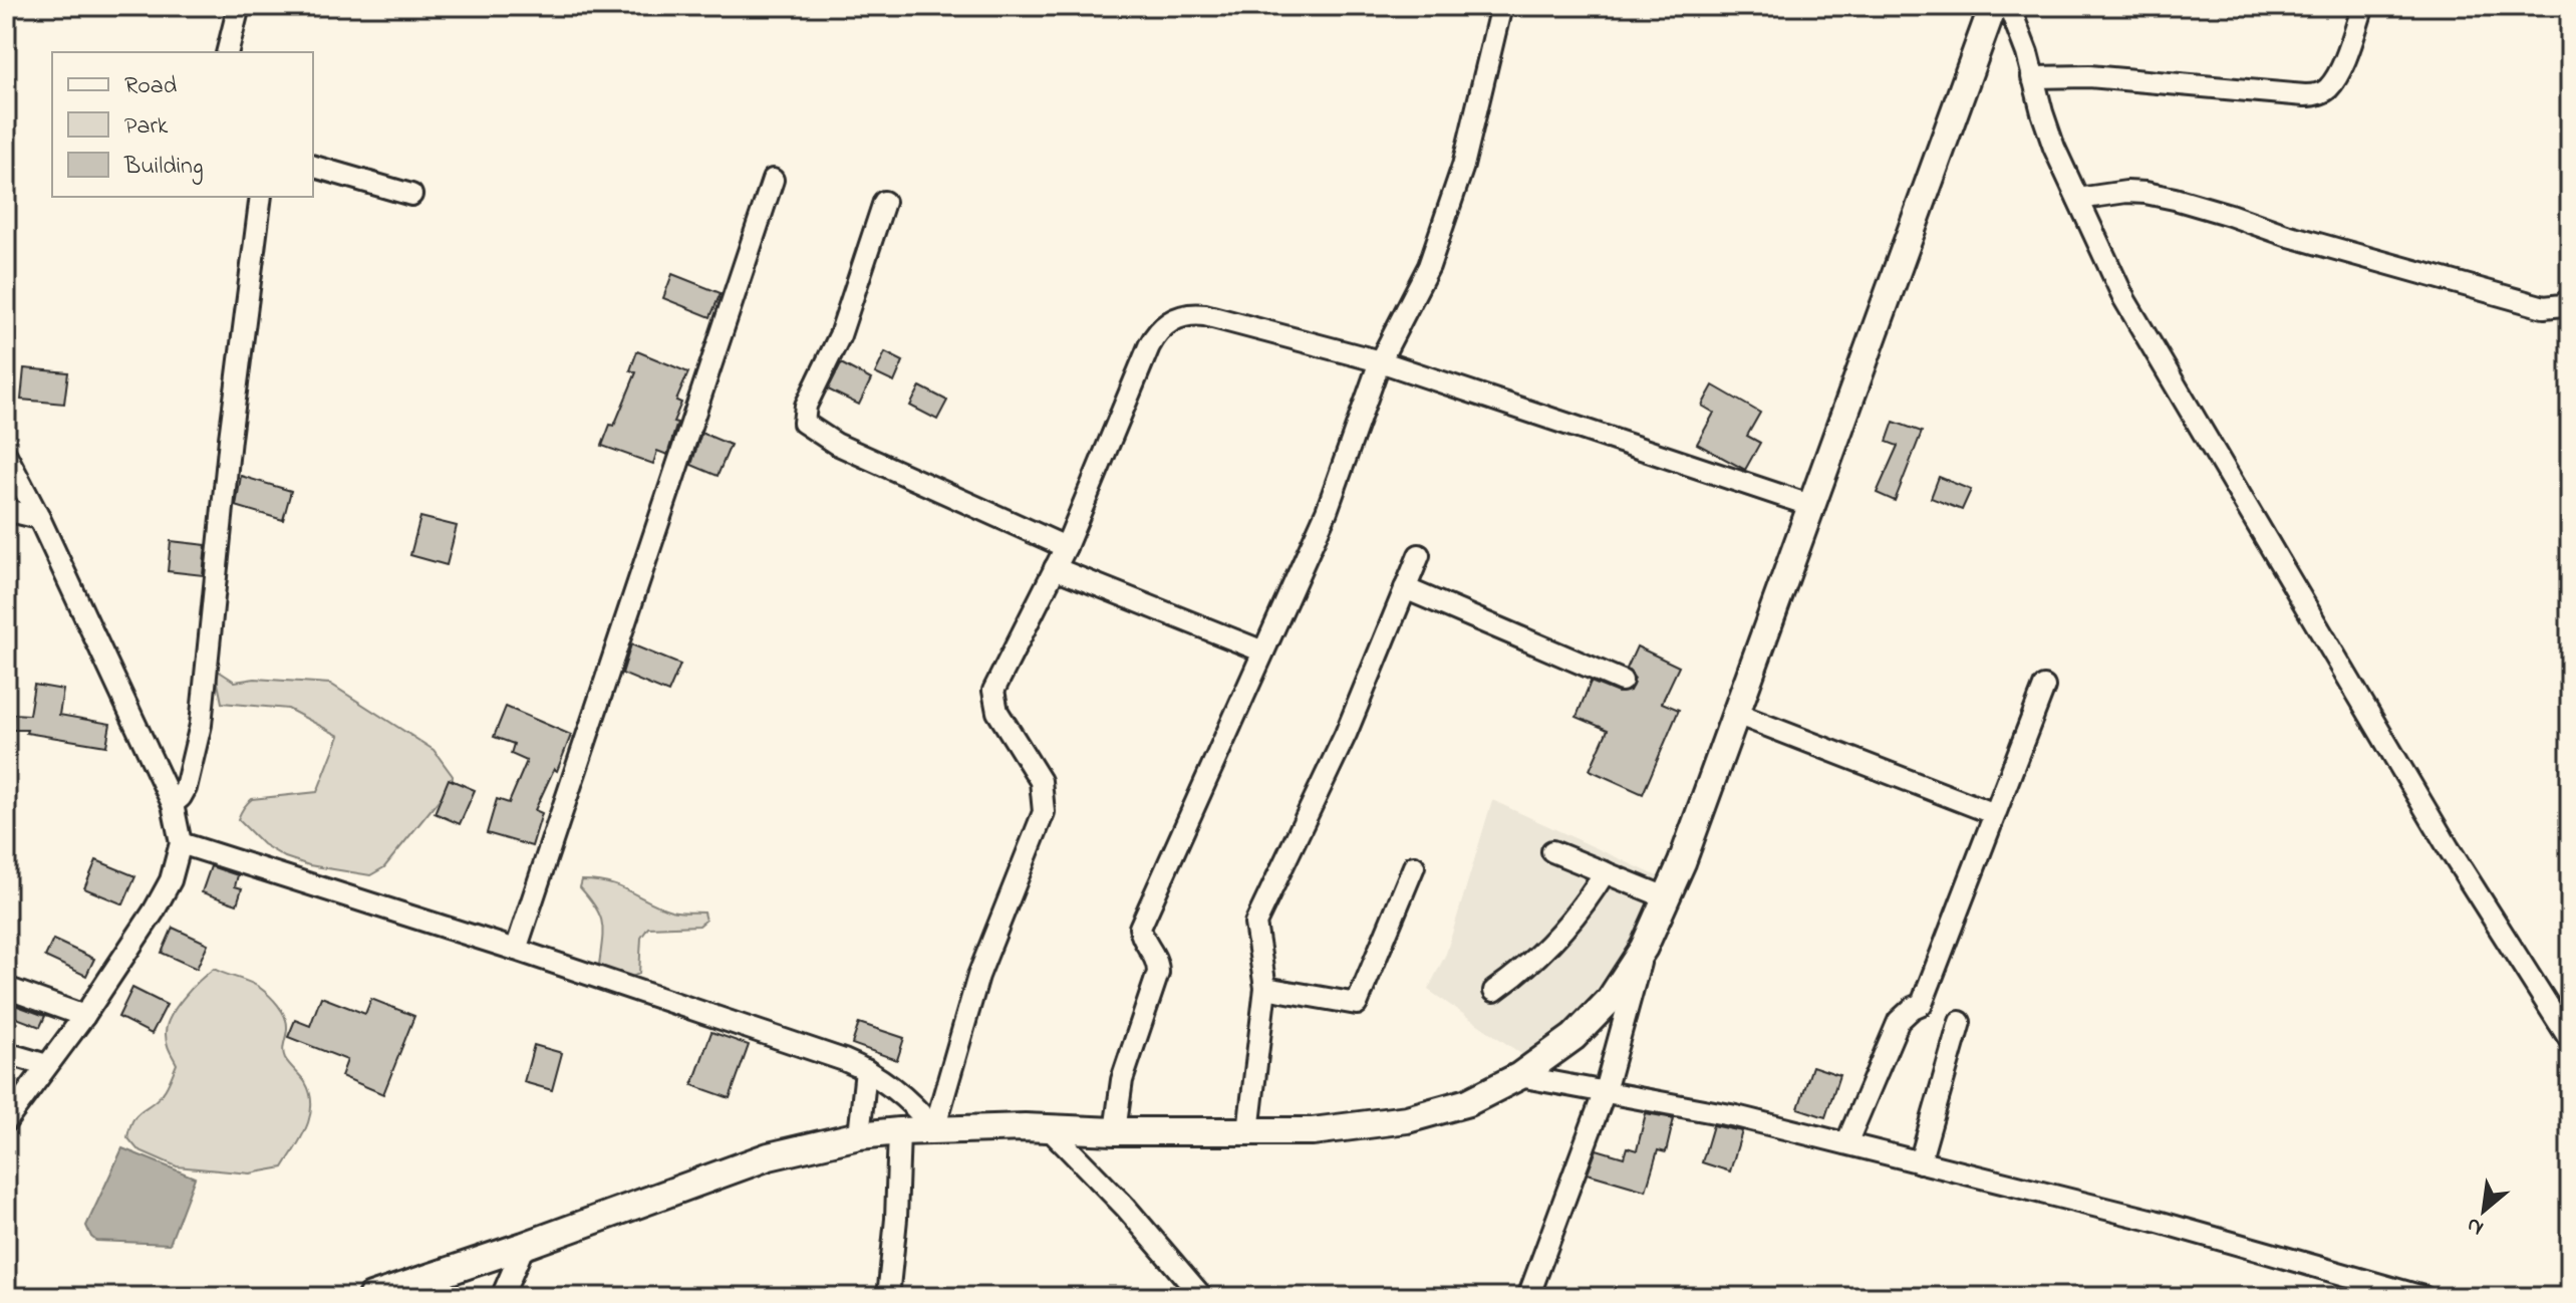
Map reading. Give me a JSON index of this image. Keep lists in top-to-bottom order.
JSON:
{
  "legend": ["Road", "Park", "Building"],
  "north": "bottom left"
}
